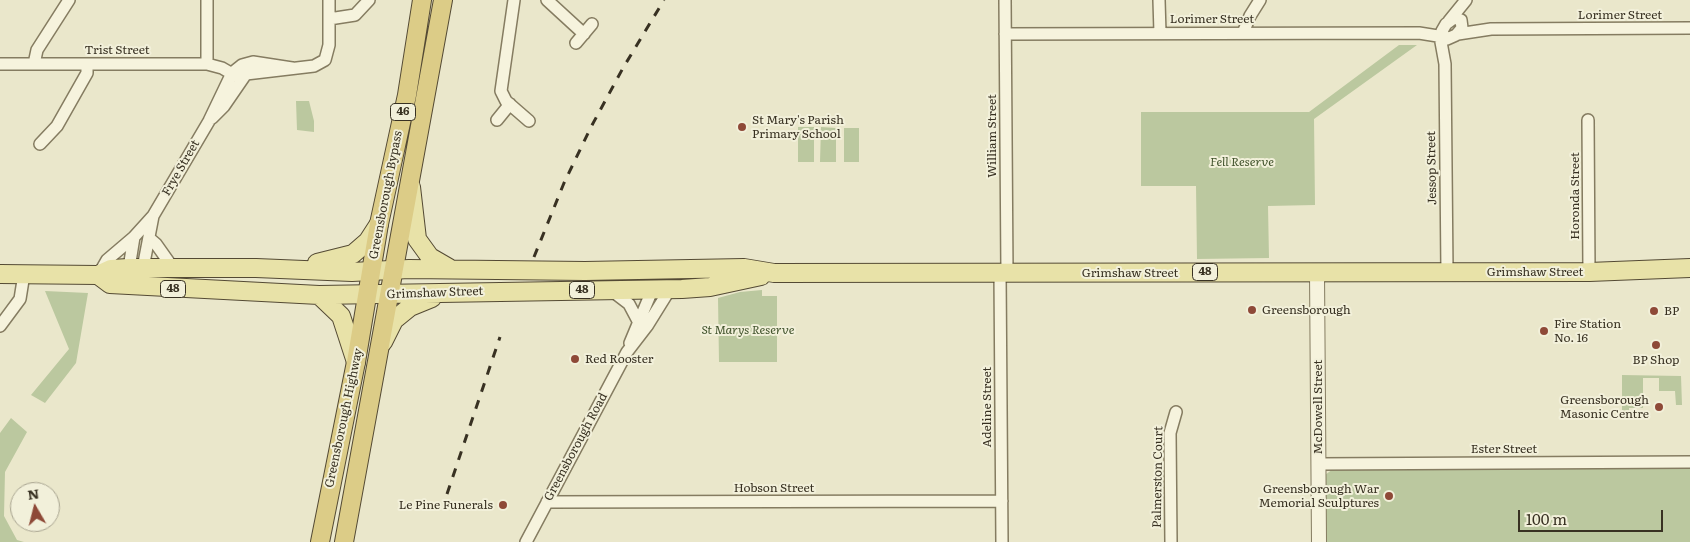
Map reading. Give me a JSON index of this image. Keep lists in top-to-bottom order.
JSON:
{
  "streets": {
    "highway": ["46", "Greensborough Bypass", "Greensborough Highway"],
    "main road": [
      "Frye Street",
      "48",
      "Grimshaw Street",
      "Greensborough Road"
    ],
    "street": [
      "Lorimer Street",
      "Trist Street",
      "William Street",
      "Jessop Street",
      "Horonda Street",
      "Adeline Street",
      "McDowell Street",
      "Ester Street",
      "Palmerston Court",
      "Hobson Street"
    ]
  },
  "crossings": [
    ["Lorimer Street", "William Street"],
    ["Lorimer Street", "Jessop Street"],
    ["Trist Street", "Frye Street"],
    ["46", "Greensborough Bypass"],
    ["46", "Grimshaw Street"],
    ["46", "Greensborough Highway"],
    ["William Street", "Grimshaw Street"],
    ["William Street", "Adeline Street"],
    ["Frye Street", "Grimshaw Street"],
    ["Jessop Street", "Grimshaw Street"],
    ["Greensborough Bypass", "Grimshaw Street"],
    ["Horonda Street", "Grimshaw Street"],
    ["Grimshaw Street", "Adeline Street"],
    ["Grimshaw Street", "McDowell Street"],
    ["Grimshaw Street", "Greensborough Highway"],
    ["Grimshaw Street", "Greensborough Road"],
    ["Adeline Street", "Hobson Street"],
    ["McDowell Street", "Ester Street"],
    ["Greensborough Road", "Hobson Street"]
  ],
  "parks": ["Fell Reserve", "St Marys Reserve"],
  "places": [
    "St Mary's Parish Primary School",
    "Greensborough",
    "BP",
    "Fire Station No. 16",
    "BP Shop",
    "Red Rooster",
    "Greensborough Masonic Centre",
    "Greensborough War Memorial Sculptures",
    "Le Pine Funerals"
  ],
  "scale_bar": "100 m",
  "north": "top"
}
